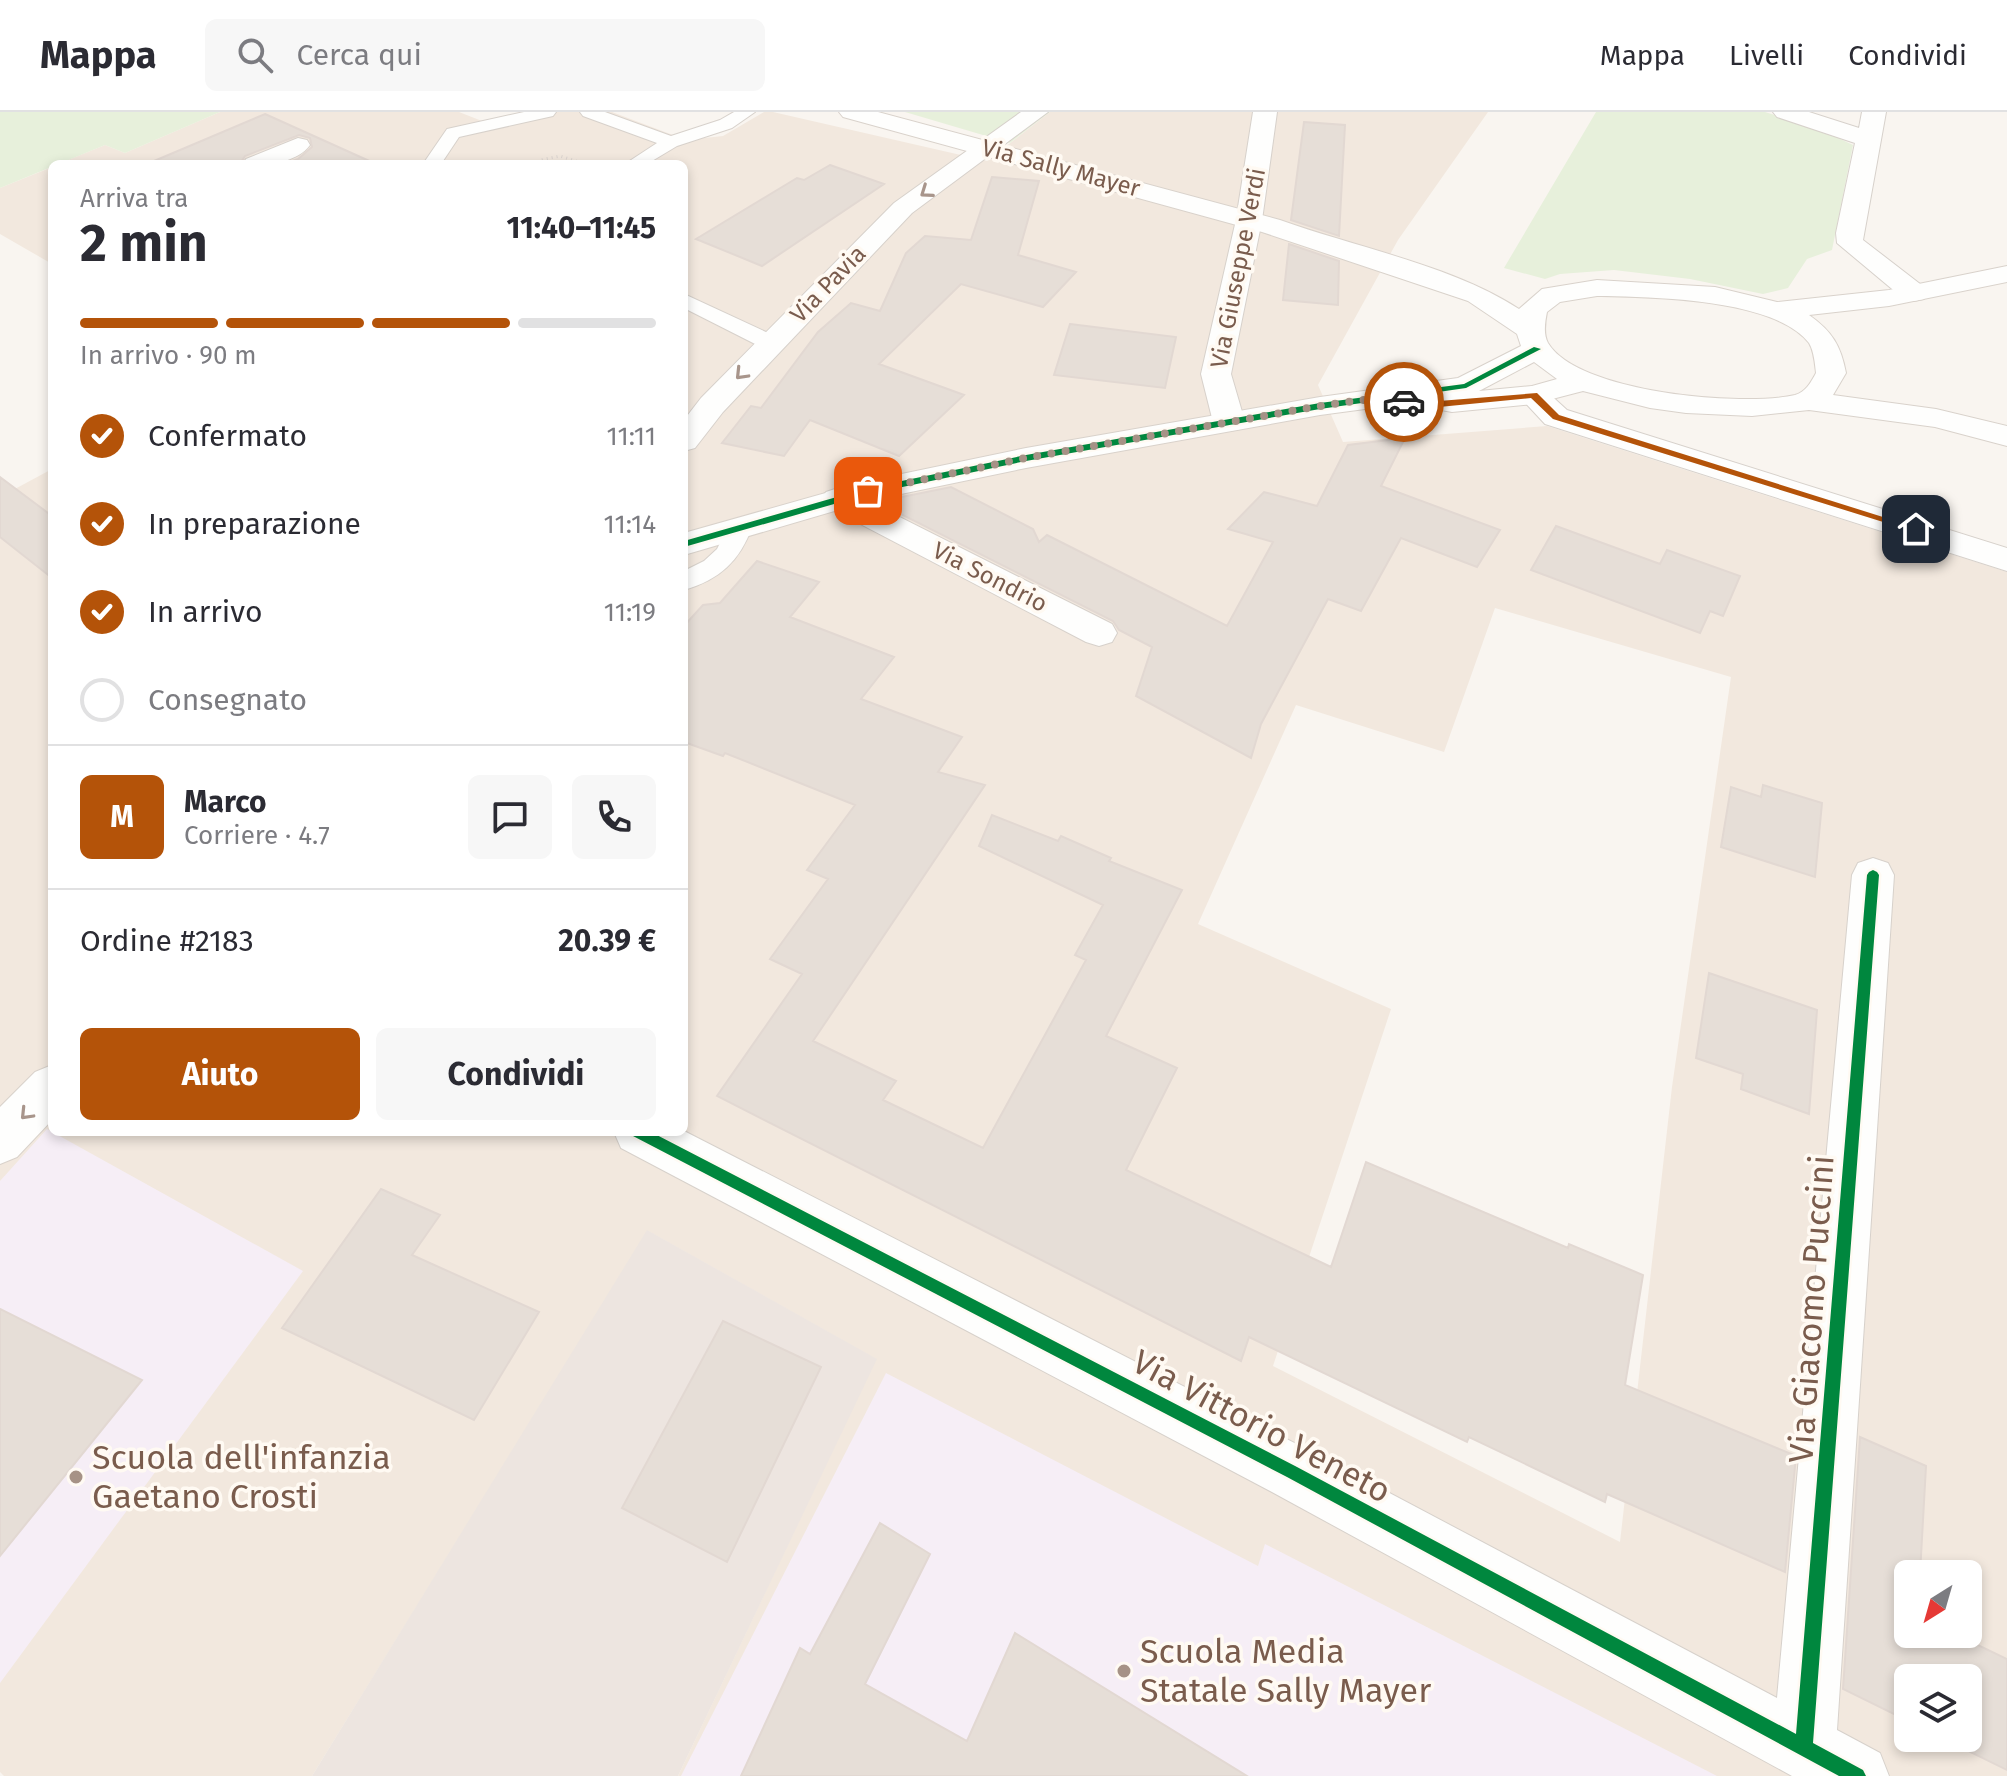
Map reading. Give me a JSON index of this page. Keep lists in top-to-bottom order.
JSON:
{
  "streets": {
    "street": [
      "Via Sally Mayer",
      "Via Giuseppe Verdi",
      "Via Pavia",
      "Via Sondrio",
      "Via Giacomo Puccini",
      "Via Vittorio Veneto"
    ]
  },
  "crossings": [
    ["Via Sally Mayer", "Via Giuseppe Verdi"],
    ["Via Sally Mayer", "Via Pavia"],
    ["Via Giacomo Puccini", "Via Vittorio Veneto"]
  ],
  "one_way": ["Via Pavia"],
  "places": ["Scuola dell'infanzia Gaetano Crosti", "Scuola Media Statale Sally Mayer"],
  "north": "bottom left",
  "page": {
    "header": "Mappa",
    "search": "Cerca qui",
    "nav": ["Mappa", "Livelli", "Condividi"],
    "heading": ["2 min", "Arriva tra", "11:40–11:45"],
    "panel": [
      "Marco",
      "Corriere · 4.7",
      "Ordine #2183",
      "20.39 €"
    ],
    "bar": "In arrivo · 90 m",
    "list": [
      ["Confermato", "11:11"],
      ["In preparazione", "11:14"],
      ["In arrivo", "11:19"],
      "Consegnato"
    ],
    "round": "M",
    "buttons": ["Aiuto", "Condividi"]
  }
}
